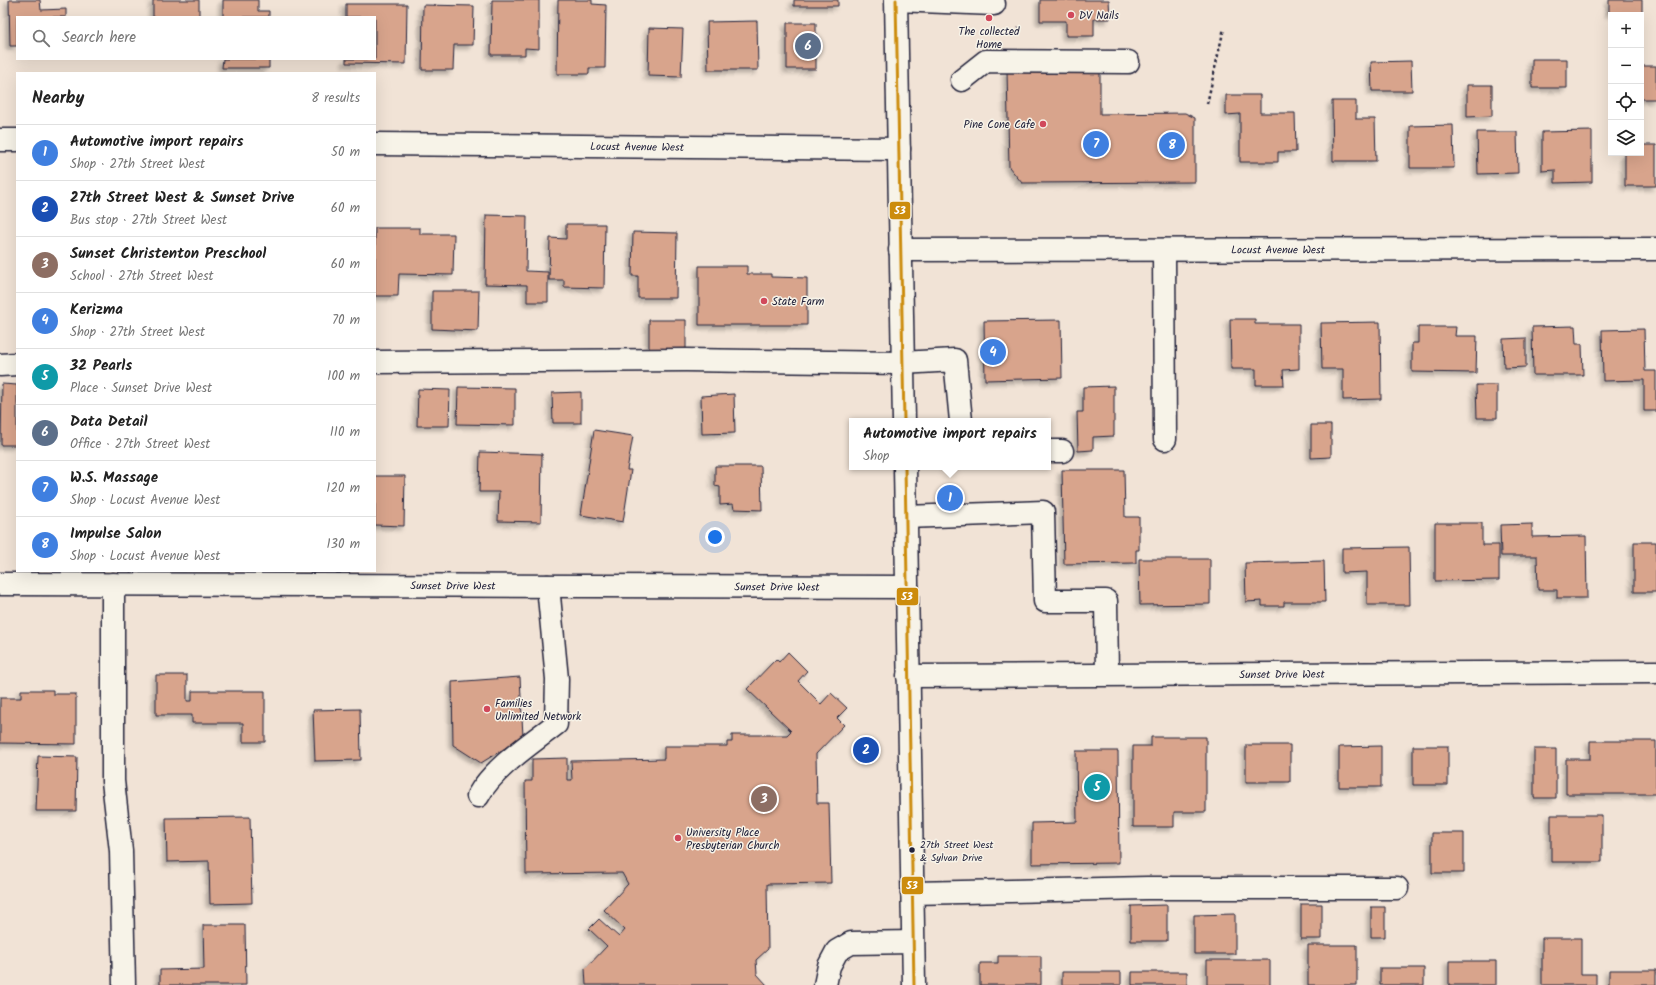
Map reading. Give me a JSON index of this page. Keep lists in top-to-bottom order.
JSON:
{
  "streets": {
    "street": ["Locust Avenue West", "Sunset Drive West"]
  },
  "places": [
    "DV Nails",
    "The collected Home",
    "Pine Cone Cafe",
    "State Farm",
    "Families Unlimited Network",
    "University Place Presbyterian Church",
    "27th Street West & Sylvan Drive"
  ],
  "lines": ["transit line 53"],
  "page": {
    "map_buttons": ["+", "−"],
    "search": "Search here",
    "pins": [
      "6",
      "7",
      "8",
      "4",
      "1",
      "2",
      "5",
      "3"
    ],
    "heading": ["Nearby", "8 results"],
    "list": [
      {
        "mark": "1",
        "name": "Automotive import repairs",
        "note": "Shop · 27th Street West",
        "value": "50 m"
      },
      {
        "mark": "2",
        "name": "27th Street West & Sunset Drive",
        "note": "Bus stop · 27th Street West",
        "value": "60 m"
      },
      {
        "mark": "3",
        "name": "Sunset Christenton Preschool",
        "note": "School · 27th Street West",
        "value": "60 m"
      },
      {
        "mark": "4",
        "name": "Kerizma",
        "note": "Shop · 27th Street West",
        "value": "70 m"
      },
      {
        "mark": "5",
        "name": "32 Pearls",
        "note": "Place · Sunset Drive West",
        "value": "100 m"
      },
      {
        "mark": "6",
        "name": "Data Detail",
        "note": "Office · 27th Street West",
        "value": "110 m"
      },
      {
        "mark": "7",
        "name": "W.S. Massage",
        "note": "Shop · Locust Avenue West",
        "value": "120 m"
      },
      {
        "mark": "8",
        "name": "Impulse Salon",
        "note": "Shop · Locust Avenue West",
        "value": "130 m"
      }
    ],
    "popup": ["Automotive import repairs", "Shop"]
  }
}
